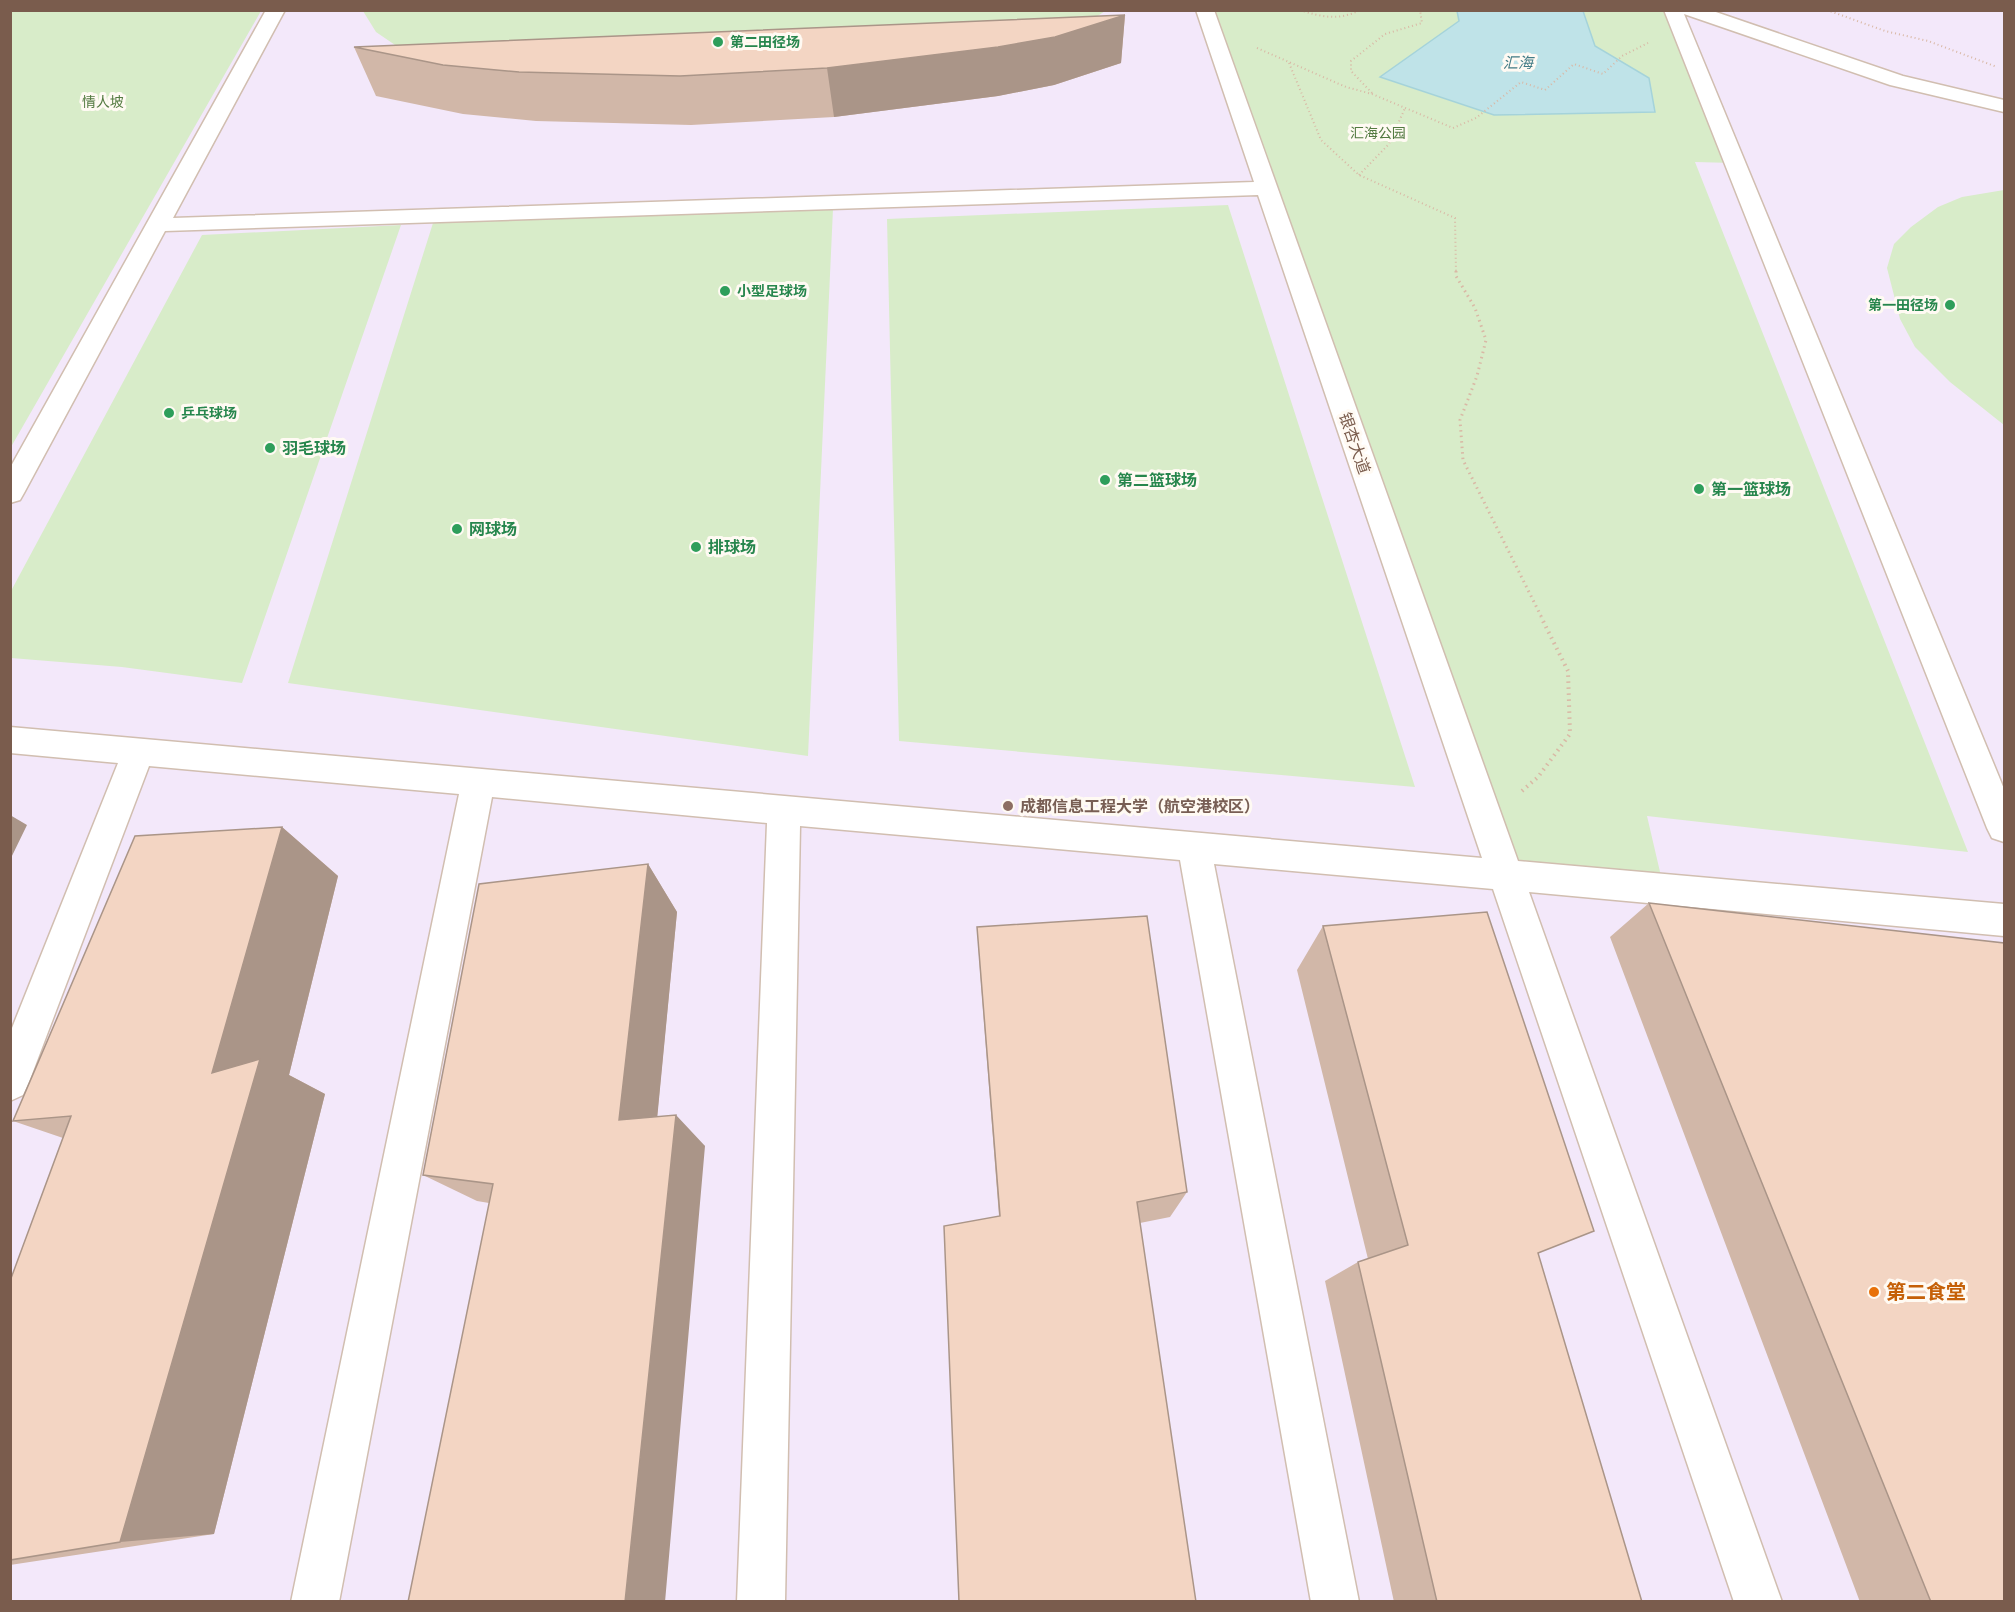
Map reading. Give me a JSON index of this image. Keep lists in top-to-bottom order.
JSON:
{
  "streets": {
    "street": ["银杏大道"]
  },
  "water": ["汇海"],
  "parks": ["情人坡", "汇海公园"],
  "places": [
    "第二田径场",
    "小型足球场",
    "第一田径场",
    "乒乓球场",
    "羽毛球场",
    "第二篮球场",
    "第一篮球场",
    "网球场",
    "排球场",
    "成都信息工程大学（航空港校区）",
    "第二食堂"
  ]
}
